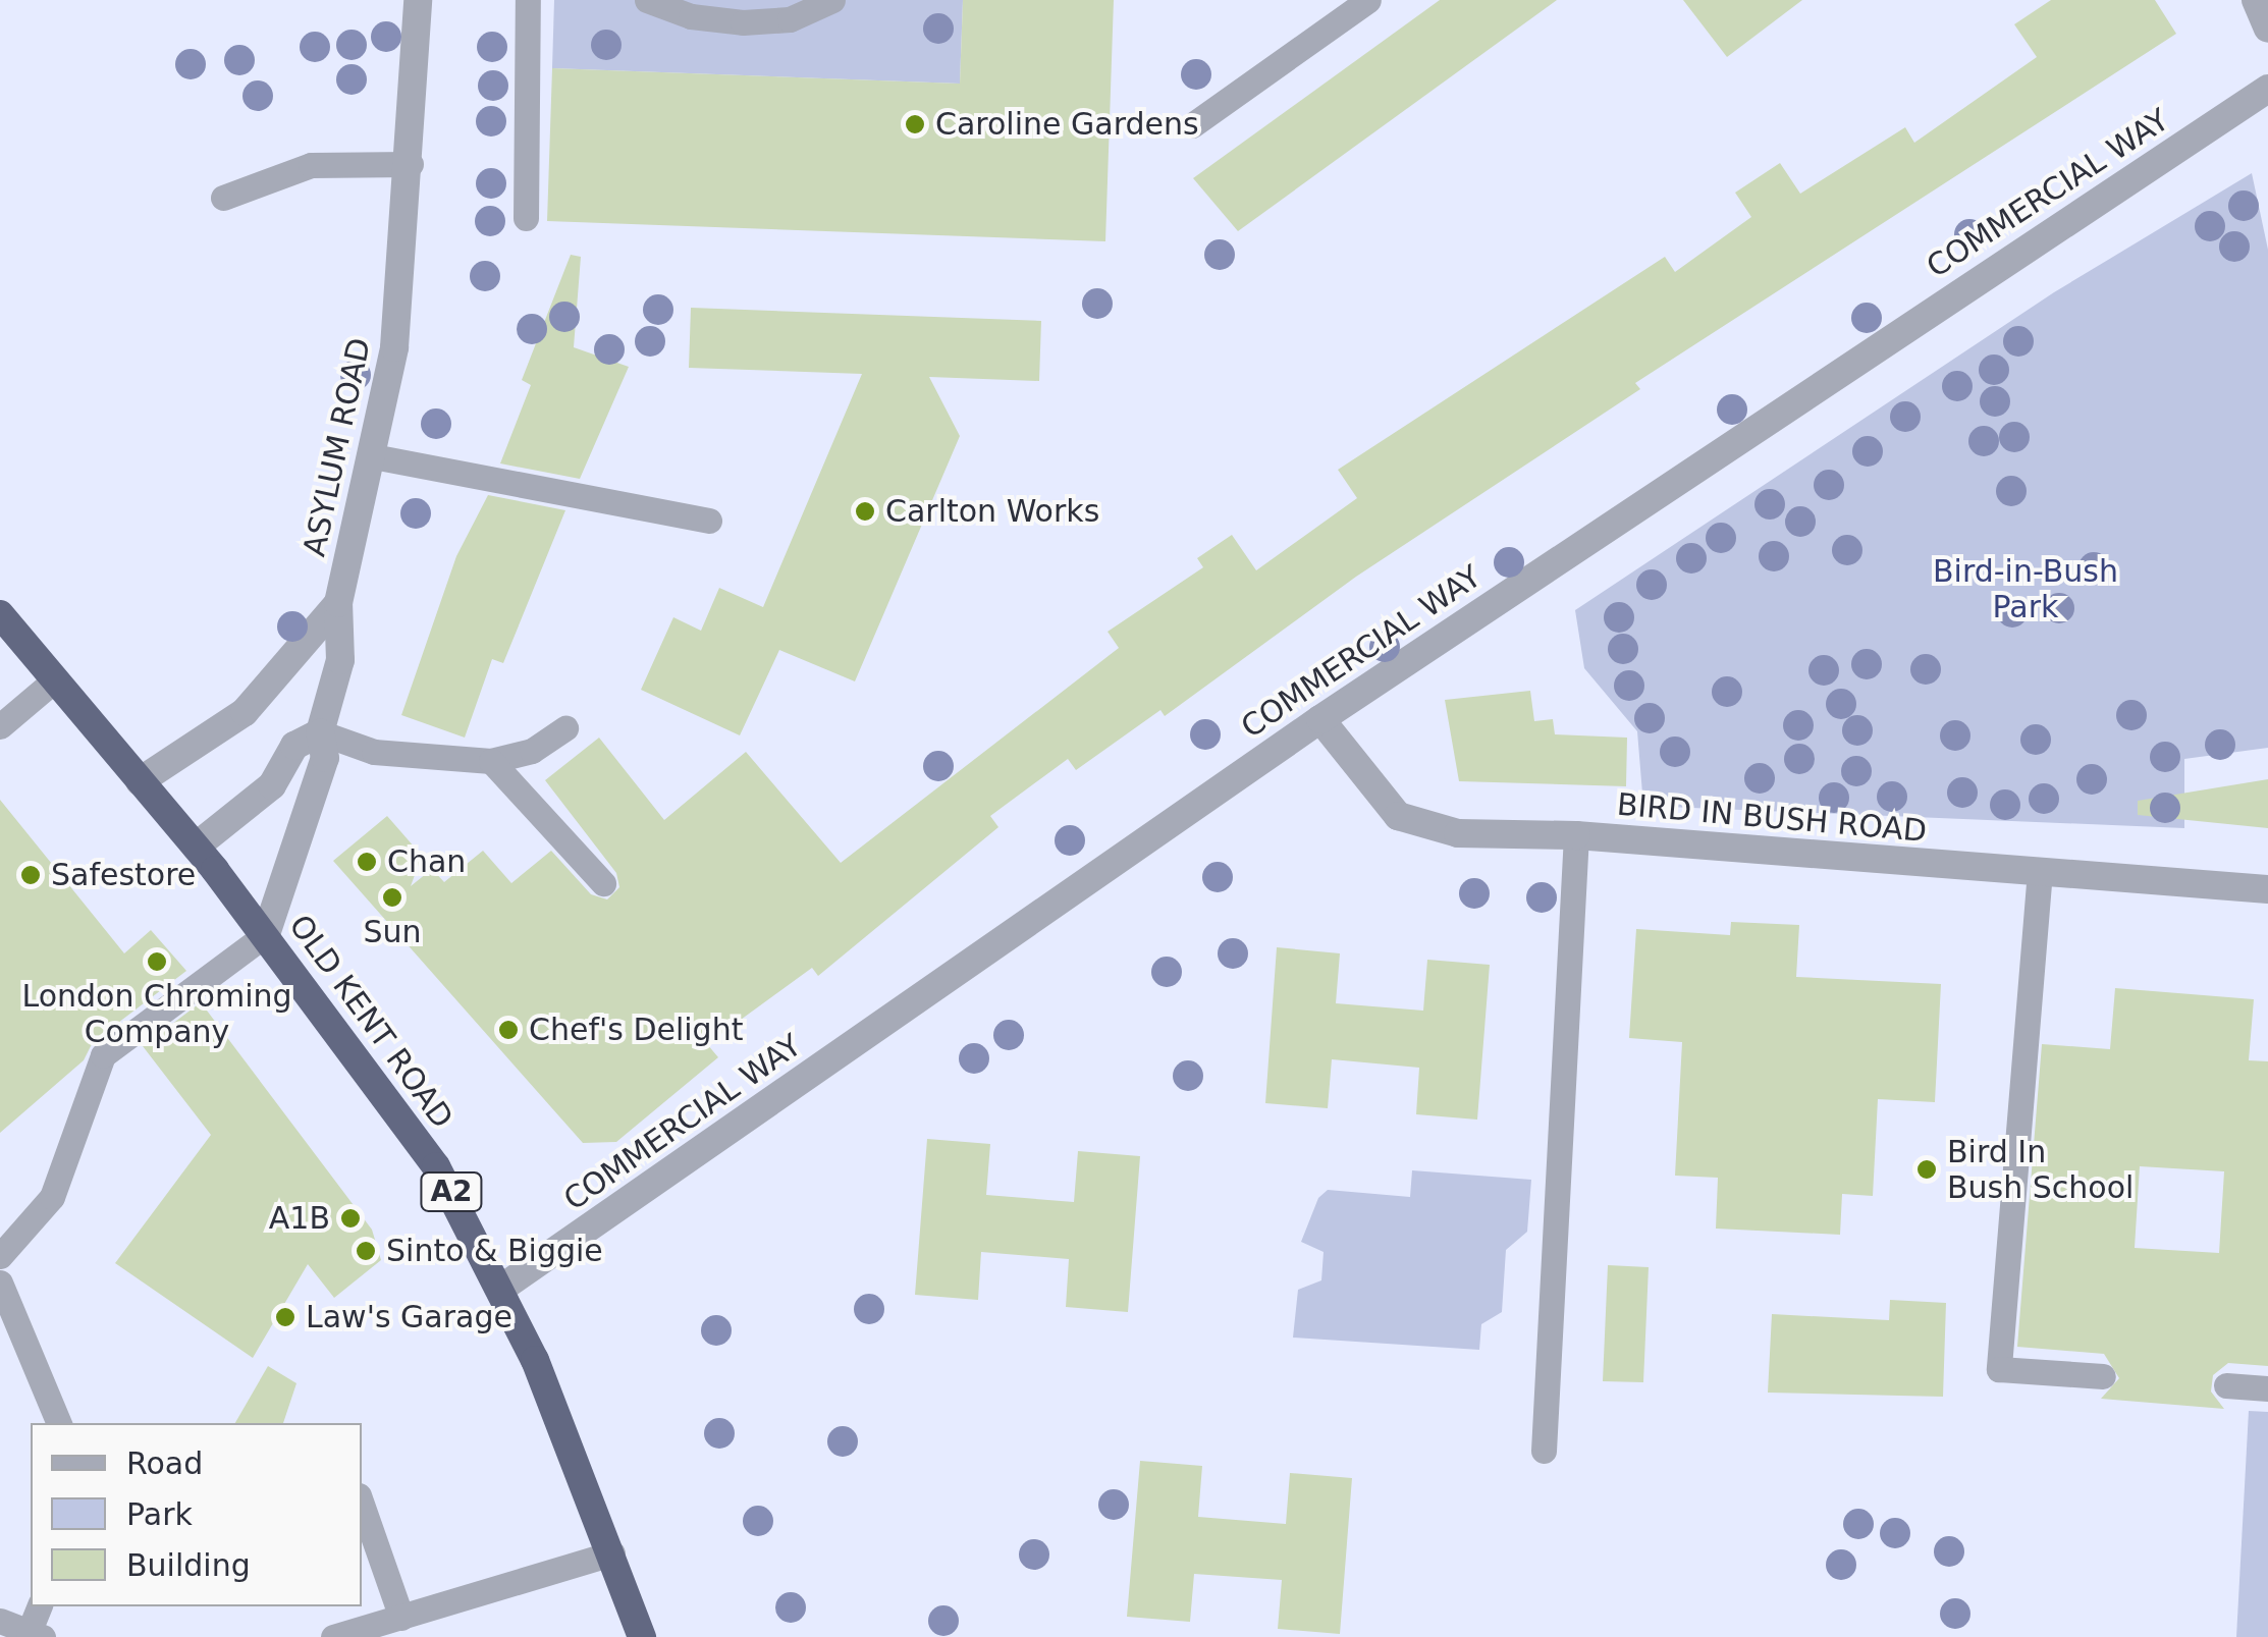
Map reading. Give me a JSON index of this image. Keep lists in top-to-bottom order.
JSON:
{
  "streets": {
    "highway": ["OLD KENT ROAD", "A2"],
    "street": ["COMMERCIAL WAY", "ASYLUM ROAD", "BIRD IN BUSH ROAD"]
  },
  "crossings": [
    ["COMMERCIAL WAY", "BIRD IN BUSH ROAD"],
    ["COMMERCIAL WAY", "OLD KENT ROAD"],
    ["ASYLUM ROAD", "OLD KENT ROAD"]
  ],
  "parks": ["Bird-in-Bush Park"],
  "places": [
    "Caroline Gardens",
    "Carlton Works",
    "Chan",
    "Safestore",
    "Sun",
    "London Chroming Company",
    "Chef's Delight",
    "Bird In Bush School",
    "A1B",
    "Sinto & Biggie",
    "Law's Garage"
  ],
  "legend": ["Road", "Park", "Building"]
}
